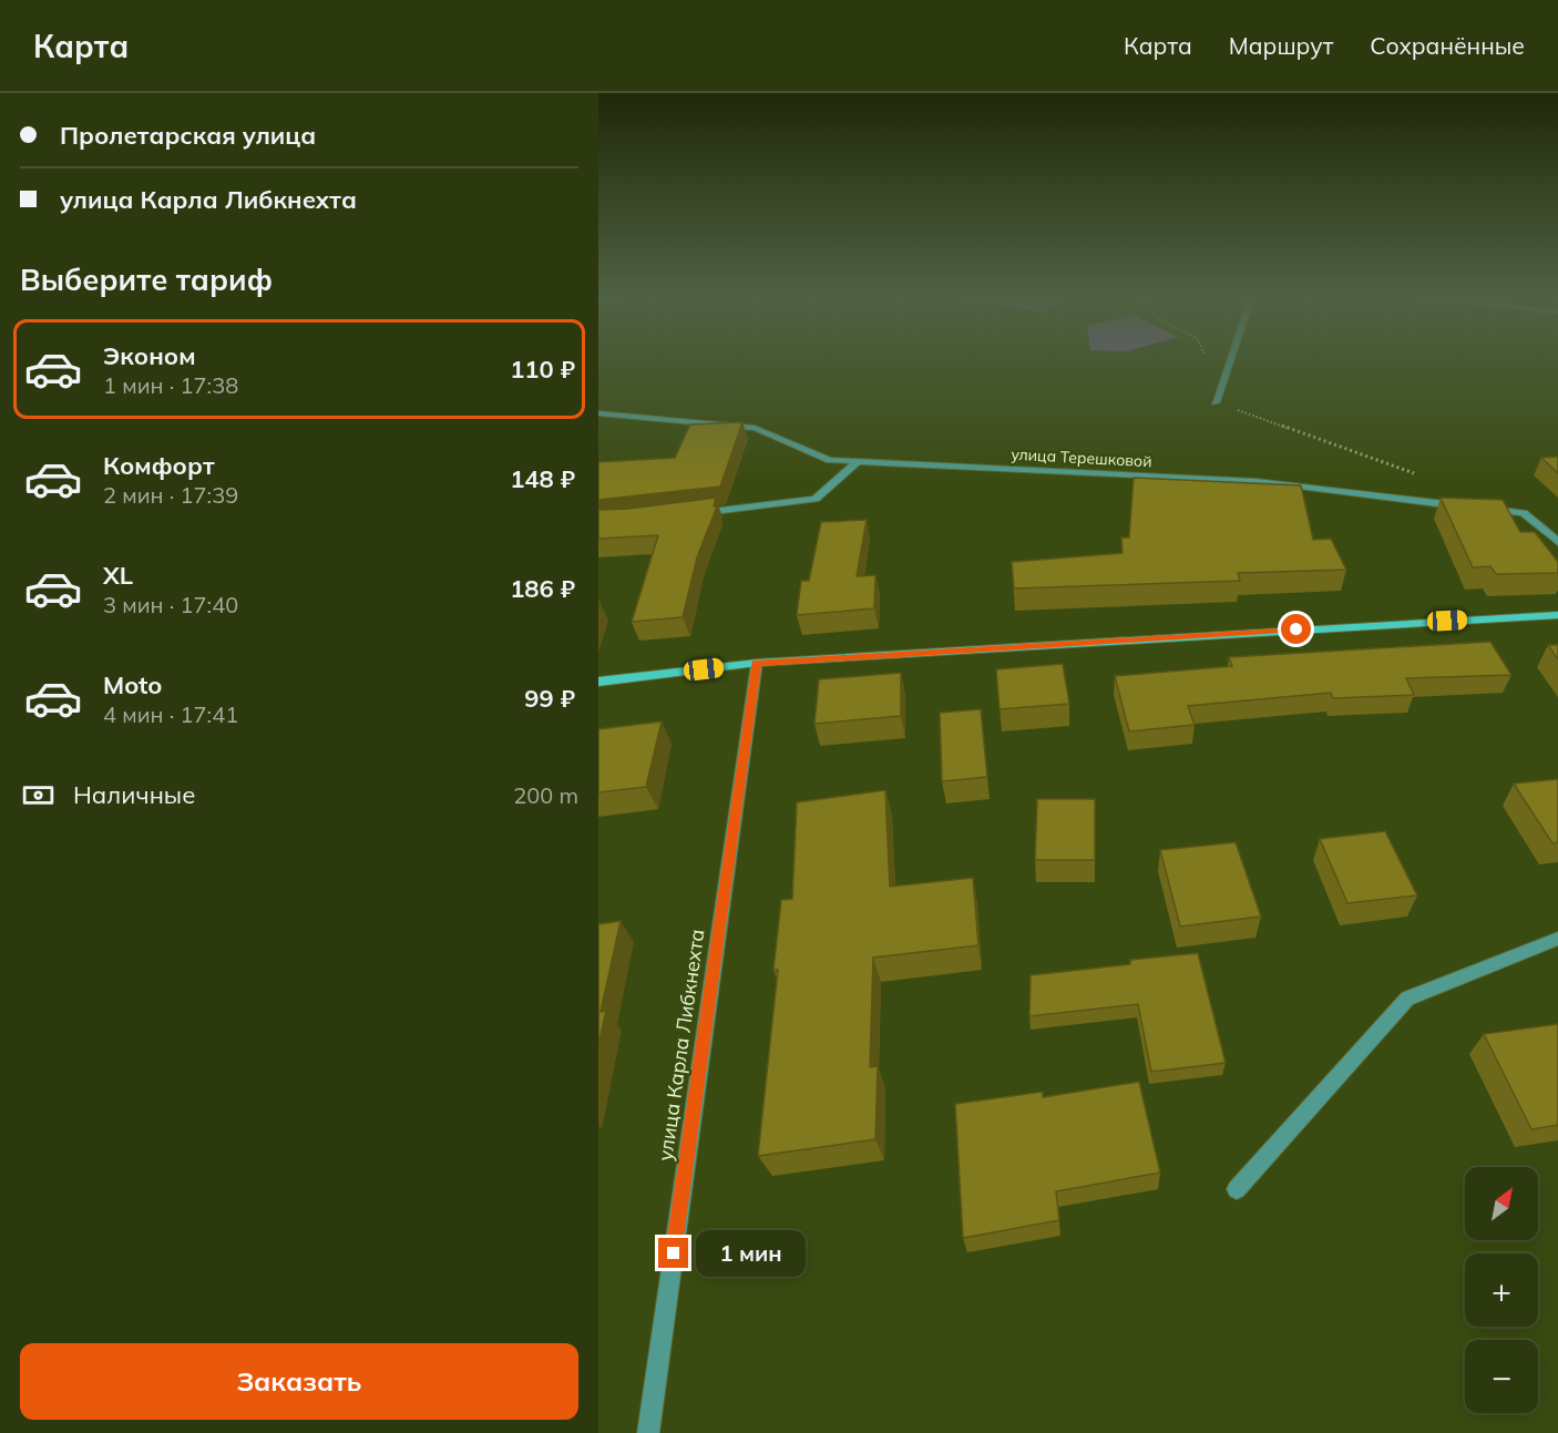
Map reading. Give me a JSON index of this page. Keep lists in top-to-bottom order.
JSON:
{
  "streets": {
    "street": ["улица Терешковой", "улица Карла Либкнехта"]
  },
  "north": "top right",
  "page": {
    "header": "Карта",
    "nav": ["Карта", "Маршрут", "Сохранённые"],
    "banner": ["Пролетарская улица", "улица Карла Либкнехта"],
    "heading": "Выберите тариф",
    "list": [
      {
        "name": "Эконом",
        "note": "1 мин · 17:38",
        "value": "110 ₽"
      },
      {
        "name": "Комфорт",
        "note": "2 мин · 17:39",
        "value": "148 ₽"
      },
      {
        "name": "XL",
        "note": "3 мин · 17:40",
        "value": "186 ₽"
      },
      {
        "name": "Moto",
        "note": "4 мин · 17:41",
        "value": "99 ₽"
      }
    ],
    "pay": ["Наличные", "200 m"],
    "map_buttons": ["+", "−"],
    "bubble": "1 мин",
    "buttons": "Заказать"
  }
}
